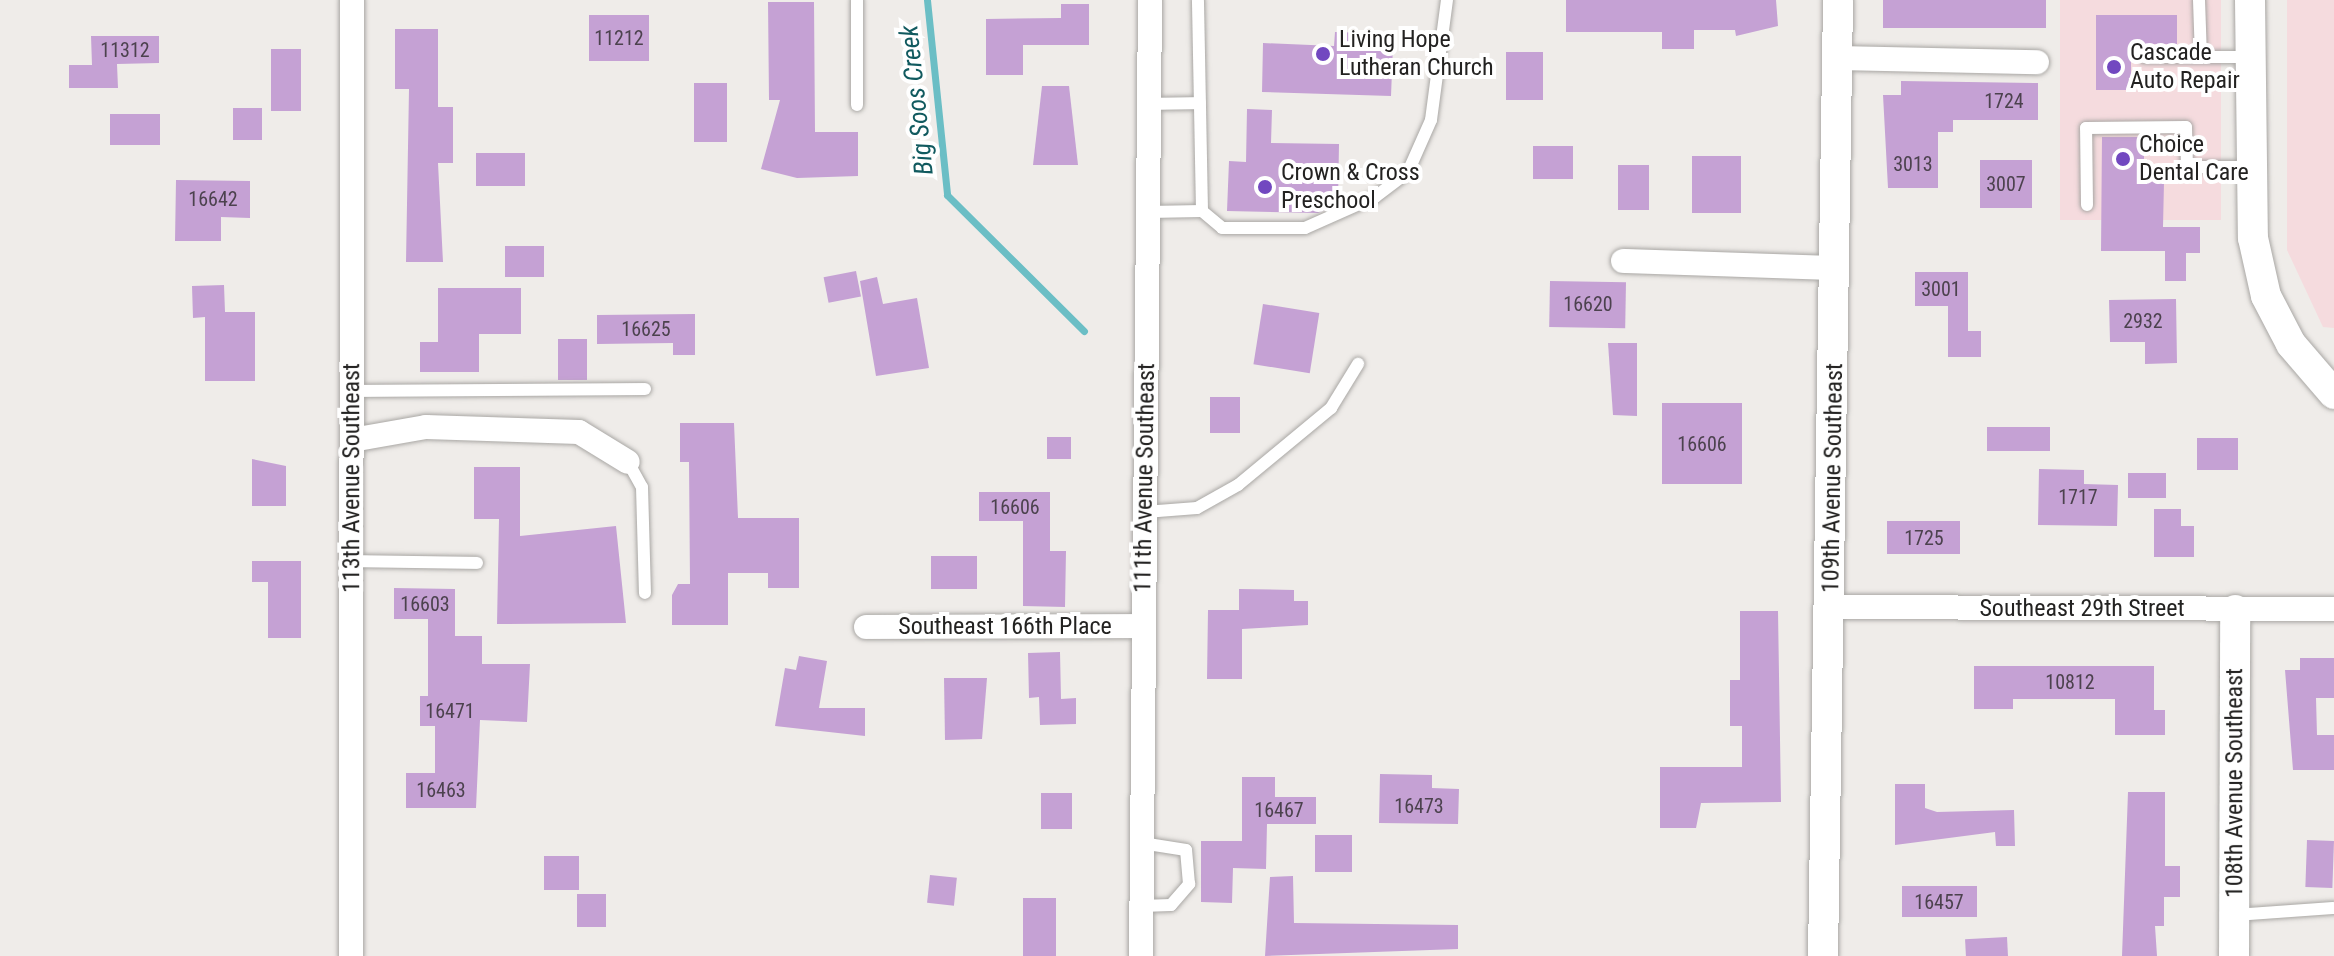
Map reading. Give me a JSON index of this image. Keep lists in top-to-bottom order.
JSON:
{
  "streets": {
    "street": [
      "113th Avenue Southeast",
      "111th Avenue Southeast",
      "109th Avenue Southeast",
      "Southeast 29th Street",
      "Southeast 166th Place",
      "108th Avenue Southeast"
    ]
  },
  "crossings": [
    ["111th Avenue Southeast", "Southeast 166th Place"],
    ["109th Avenue Southeast", "Southeast 29th Street"],
    ["Southeast 29th Street", "108th Avenue Southeast"]
  ],
  "water": ["Big Soos Creek"],
  "places": [
    "Living Hope Lutheran Church",
    "Cascade Auto Repair",
    "Choice Dental Care",
    "Crown & Cross Preschool"
  ],
  "house_numbers": [
    "11212",
    "11312",
    "1724",
    "3013",
    "3007",
    "16642",
    "3001",
    "16620",
    "2932",
    "16625",
    "16606",
    "1717",
    "16606",
    "1725",
    "16603",
    "10812",
    "16471",
    "16463",
    "16473",
    "16467",
    "16457"
  ]
}
